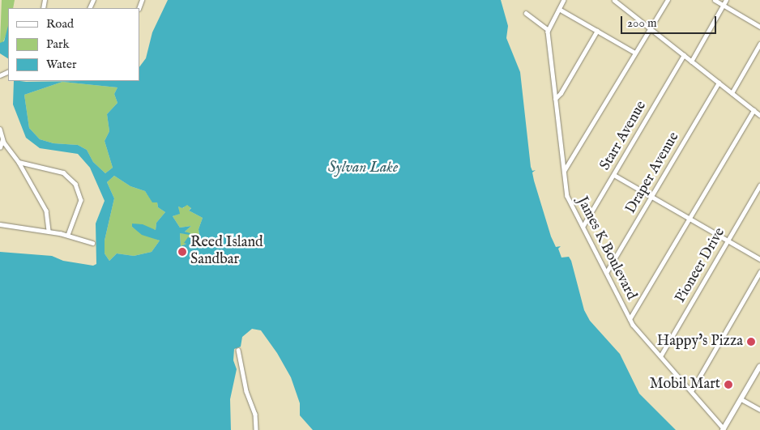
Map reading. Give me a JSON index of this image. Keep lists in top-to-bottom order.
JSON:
{
  "streets": {
    "street": [
      "Starr Avenue",
      "Draper Avenue",
      "James K Boulevard",
      "Pioneer Drive"
    ]
  },
  "crossings": [
    ["Starr Avenue", "James K Boulevard"],
    ["Draper Avenue", "James K Boulevard"],
    ["James K Boulevard", "Pioneer Drive"]
  ],
  "water": ["Sylvan Lake"],
  "places": ["Reed Island Sandbar", "Happy's Pizza", "Mobil Mart"],
  "legend": ["Road", "Park", "Water"],
  "scale_bar": "200 m"
}
